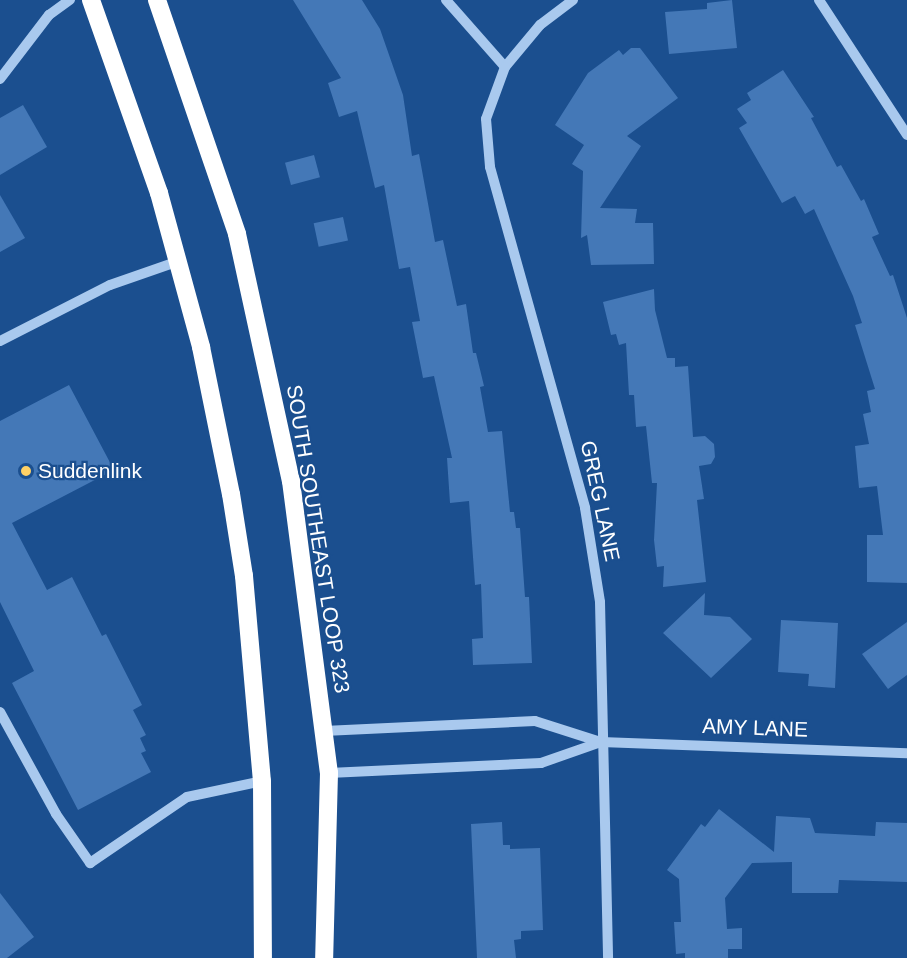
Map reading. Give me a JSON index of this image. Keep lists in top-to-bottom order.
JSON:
{
  "streets": {
    "highway": ["SOUTH SOUTHEAST LOOP 323"],
    "street": ["GREG LANE", "AMY LANE"]
  },
  "crossings": [
    ["GREG LANE", "AMY LANE"],
    ["SOUTH SOUTHEAST LOOP 323", "AMY LANE"]
  ],
  "places": ["Suddenlink"]
}
